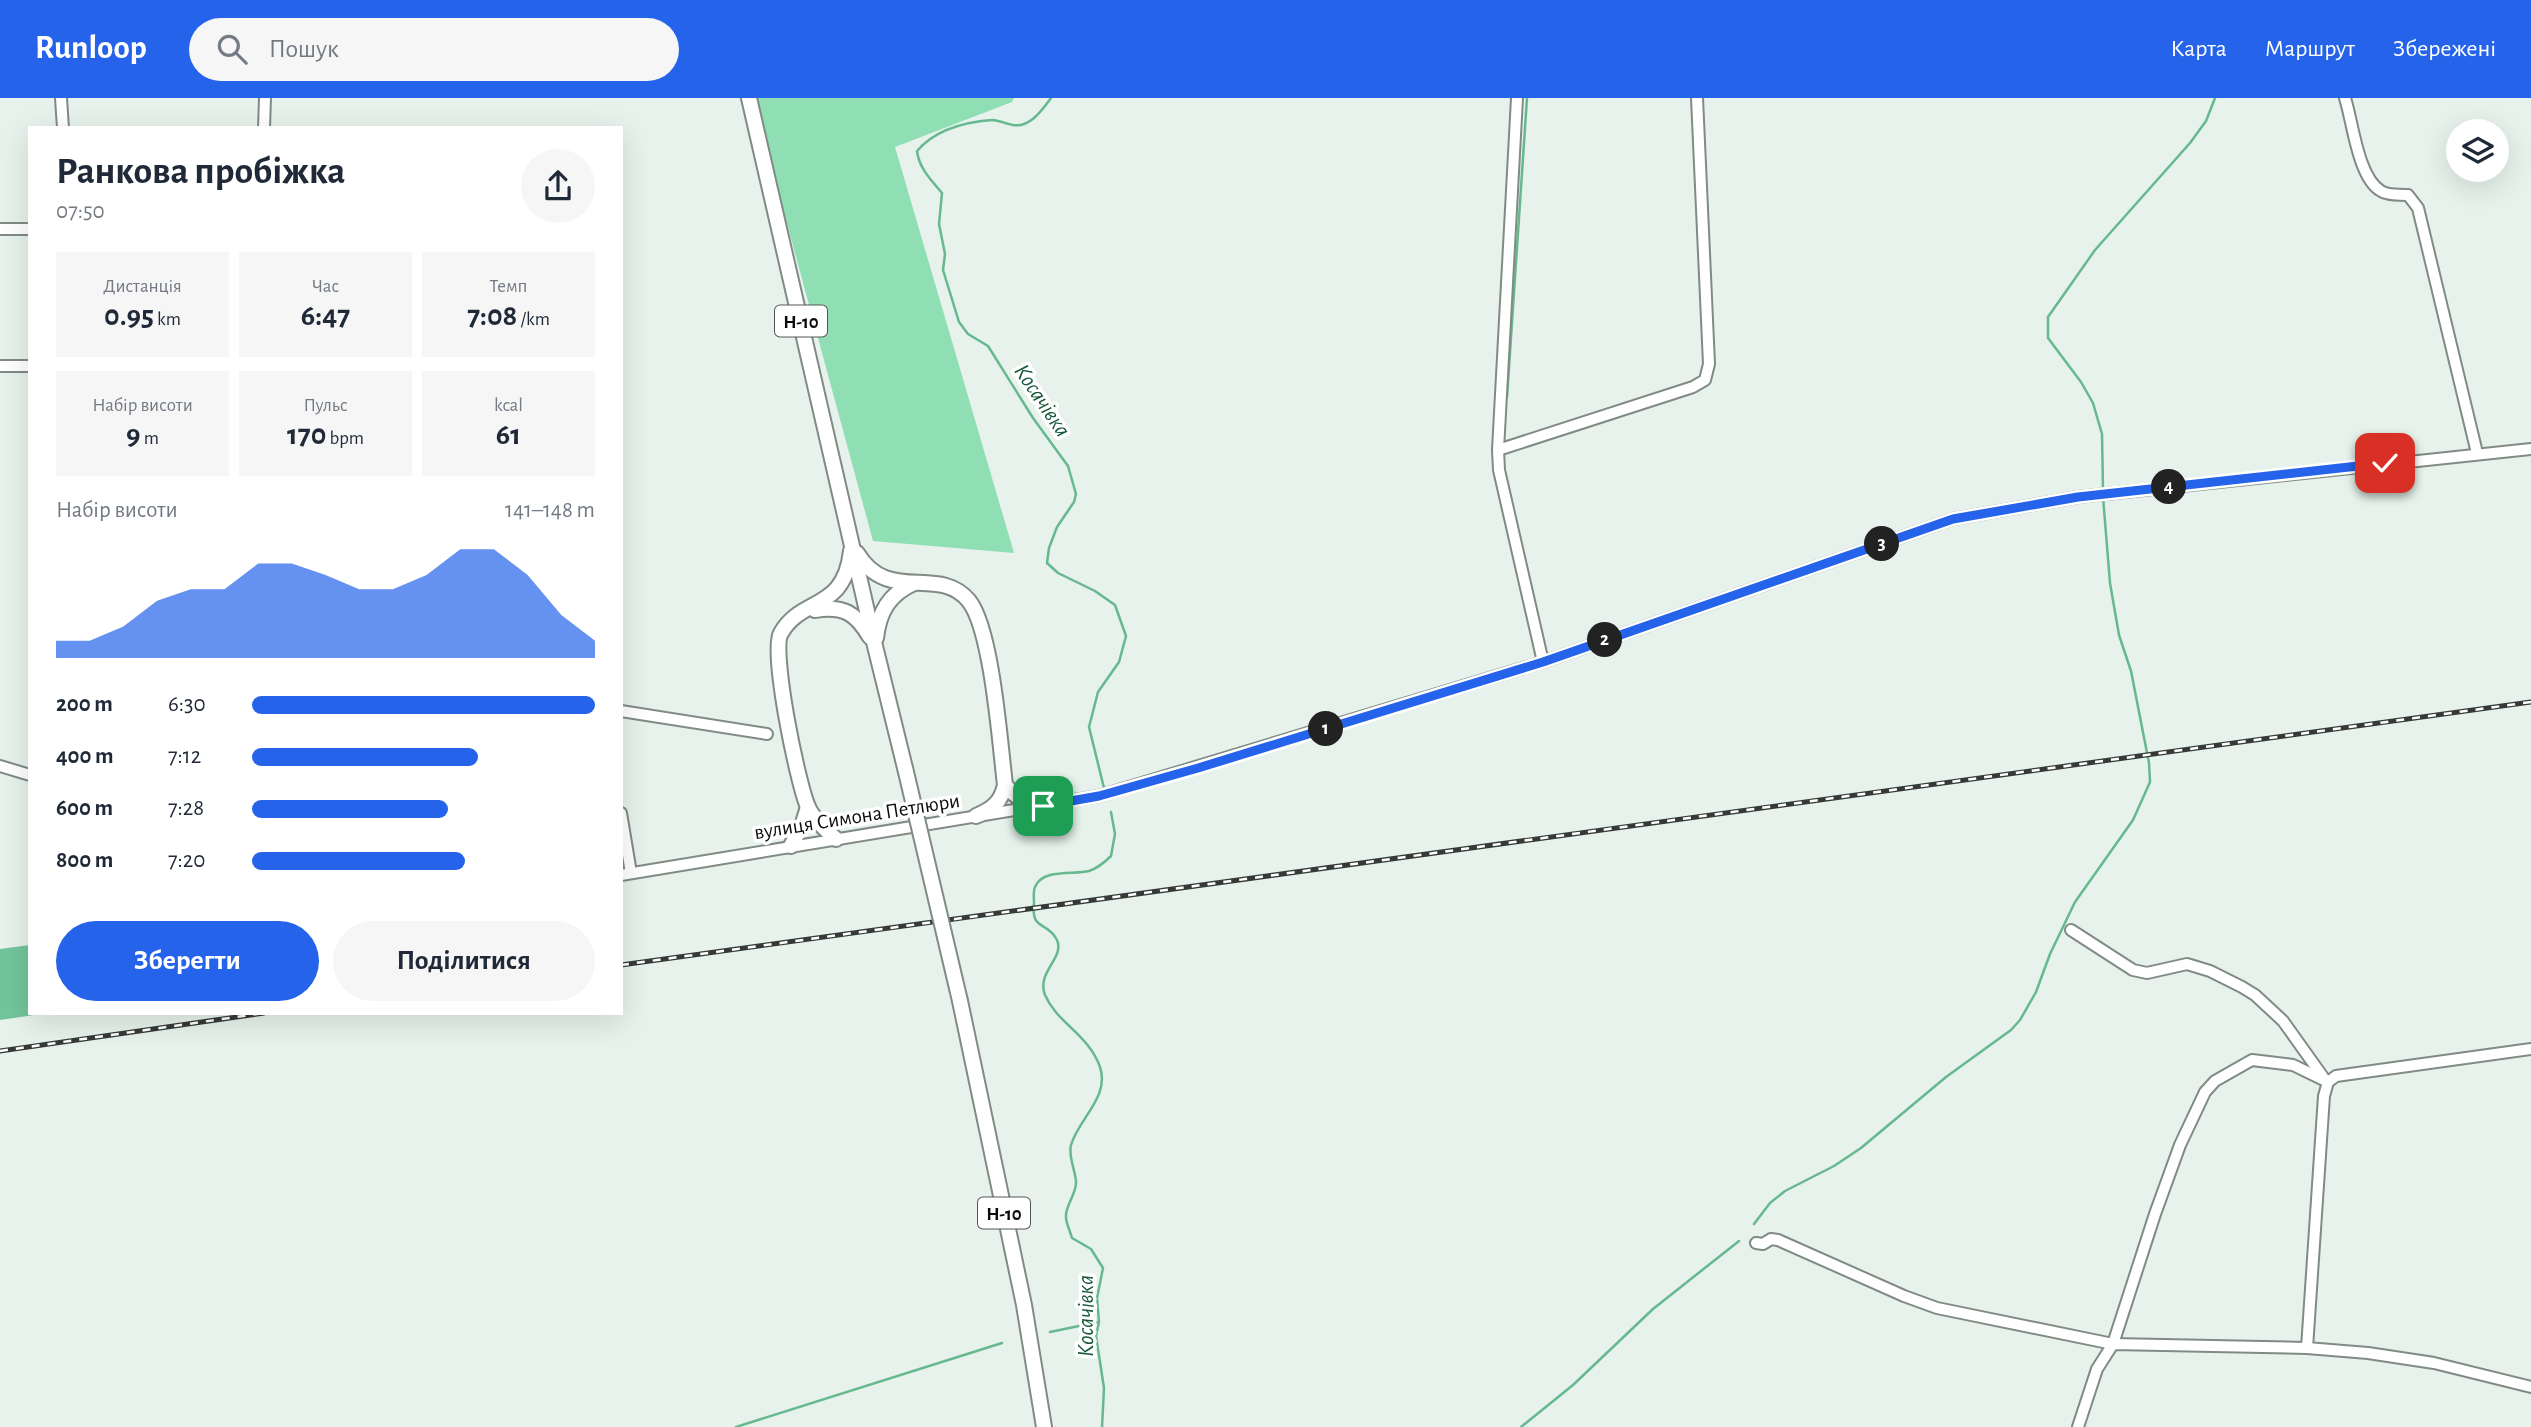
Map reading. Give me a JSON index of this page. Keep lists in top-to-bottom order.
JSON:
{
  "streets": {
    "main road": ["Н-10"],
    "street": ["вулиця Симона Петлюри"]
  },
  "water": ["Косачівка"],
  "page": {
    "header": "Runloop",
    "search": "Пошук",
    "nav": ["Карта", "Маршрут", "Збережені"],
    "heading": ["Ранкова пробіжка", "07:50"],
    "stats": [
      ["Дистанція", "0.95 km"],
      ["Час", "6:47"],
      ["Темп", "7:08 /km"],
      ["Набір висоти", "9 m"],
      ["Пульс", "170 bpm"],
      ["kcal", "61"]
    ],
    "pins": [
      "4",
      "3",
      "2",
      "1"
    ],
    "chart": ["Набір висоти", "141–148 m"],
    "list": [
      {
        "name": "200 m",
        "note": "6:30"
      },
      {
        "name": "400 m",
        "note": "7:12"
      },
      {
        "name": "600 m",
        "note": "7:28"
      },
      {
        "name": "800 m",
        "note": "7:20"
      }
    ],
    "buttons": ["Зберегти", "Поділитися"]
  }
}
